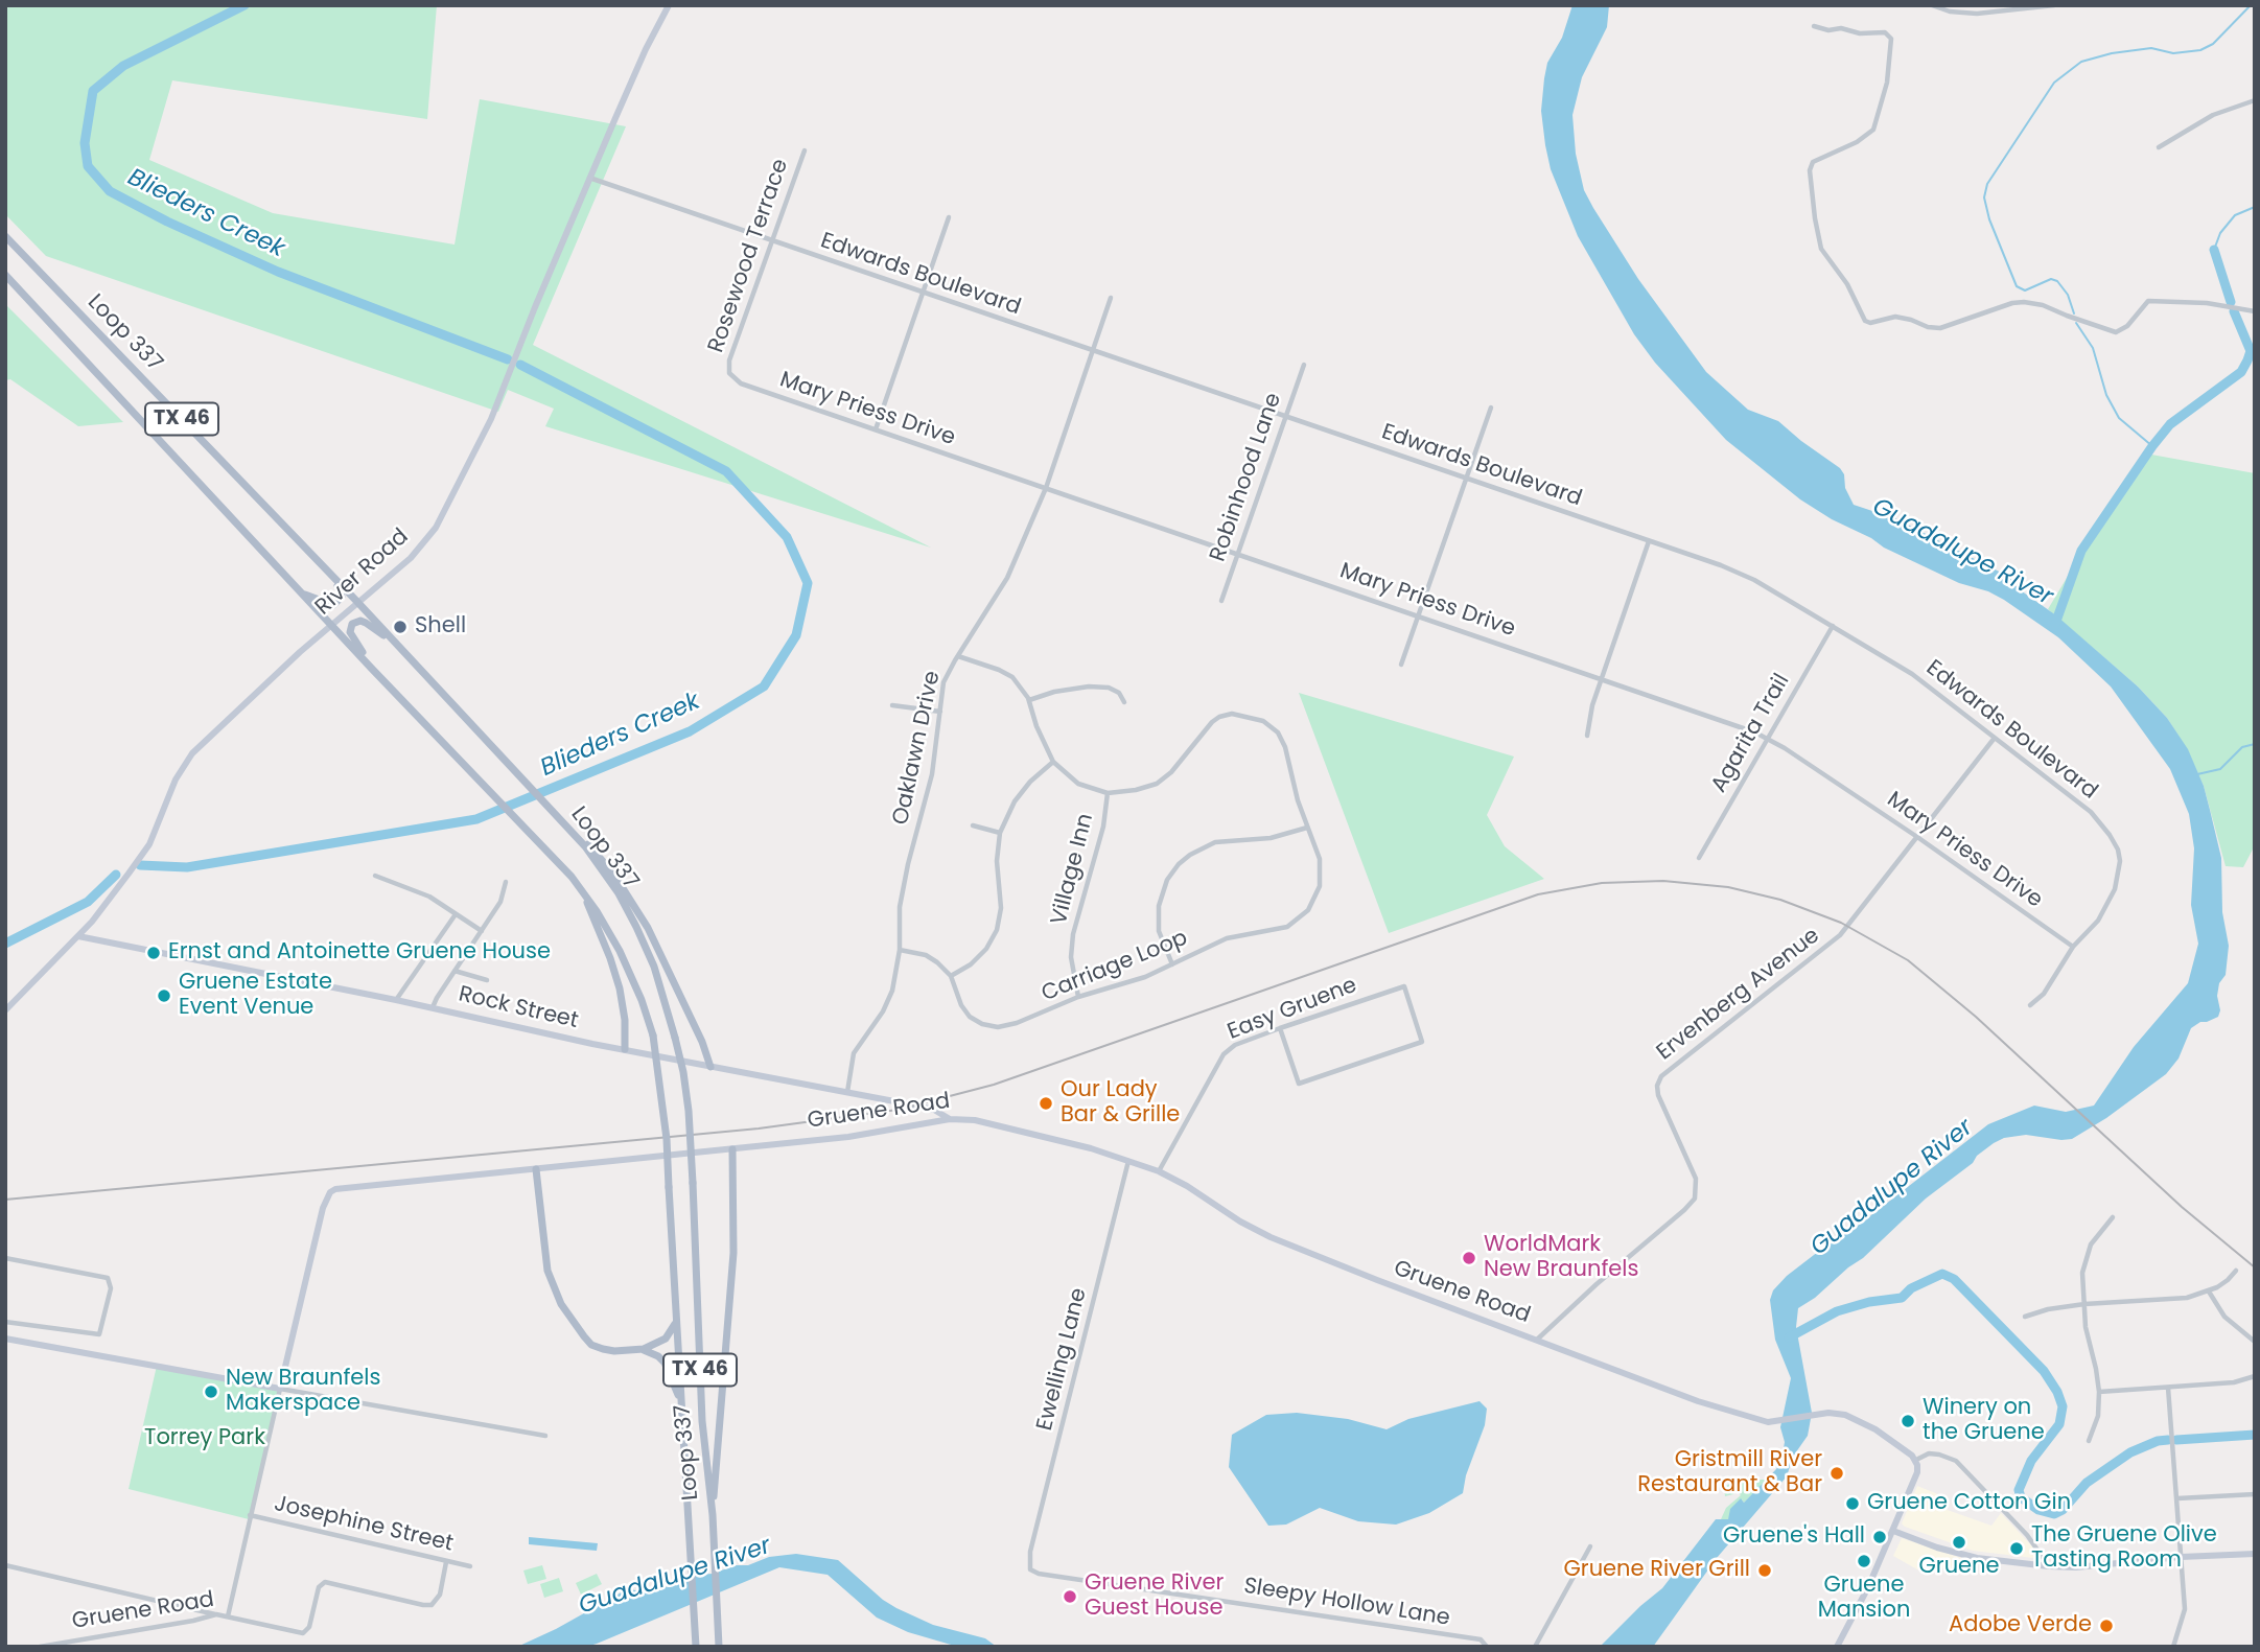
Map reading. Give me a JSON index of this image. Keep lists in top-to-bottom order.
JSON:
{
  "streets": {
    "main road": ["Loop 337", "TX 46"],
    "street": [
      "Rosewood Terrace",
      "Edwards Boulevard",
      "Mary Priess Drive",
      "Robinhood Lane",
      "River Road",
      "Agarita Trail",
      "Oaklawn Drive",
      "Village Inn",
      "Carriage Loop",
      "Ervenberg Avenue",
      "Rock Street",
      "Easy Gruene",
      "Gruene Road",
      "Ewelling Lane",
      "Josephine Street",
      "Sleepy Hollow Lane"
    ]
  },
  "crossings": [
    ["Rosewood Terrace", "Edwards Boulevard"],
    ["Rosewood Terrace", "Mary Priess Drive"],
    ["Edwards Boulevard", "Mary Priess Drive"],
    ["Edwards Boulevard", "Robinhood Lane"],
    ["Edwards Boulevard", "River Road"],
    ["Edwards Boulevard", "Agarita Trail"],
    ["Edwards Boulevard", "Oaklawn Drive"],
    ["Edwards Boulevard", "Ervenberg Avenue"],
    ["Loop 337", "River Road"],
    ["Mary Priess Drive", "Robinhood Lane"],
    ["Mary Priess Drive", "Agarita Trail"],
    ["Mary Priess Drive", "Oaklawn Drive"],
    ["Mary Priess Drive", "Ervenberg Avenue"],
    ["River Road", "Rock Street"],
    ["Oaklawn Drive", "Rock Street"],
    ["Village Inn", "Carriage Loop"],
    ["Ervenberg Avenue", "Gruene Road"],
    ["Rock Street", "Gruene Road"],
    ["Easy Gruene", "Gruene Road"],
    ["Gruene Road", "Ewelling Lane"],
    ["Gruene Road", "Josephine Street"],
    ["Ewelling Lane", "Sleepy Hollow Lane"]
  ],
  "water": ["Blieders Creek", "Guadalupe River"],
  "parks": ["Torrey Park"],
  "places": [
    "Shell",
    "Ernst and Antoinette Gruene House",
    "Gruene Estate Event Venue",
    "Our Lady Bar & Grille",
    "WorldMark New Braunfels",
    "New Braunfels Makerspace",
    "Winery on the Gruene",
    "Gristmill River Restaurant & Bar",
    "Gruene Cotton Gin",
    "Gruene's Hall",
    "Gruene",
    "The Gruene Olive Tasting Room",
    "Gruene Mansion",
    "Gruene River Grill",
    "Gruene River Guest House",
    "Adobe Verde"
  ]
}
